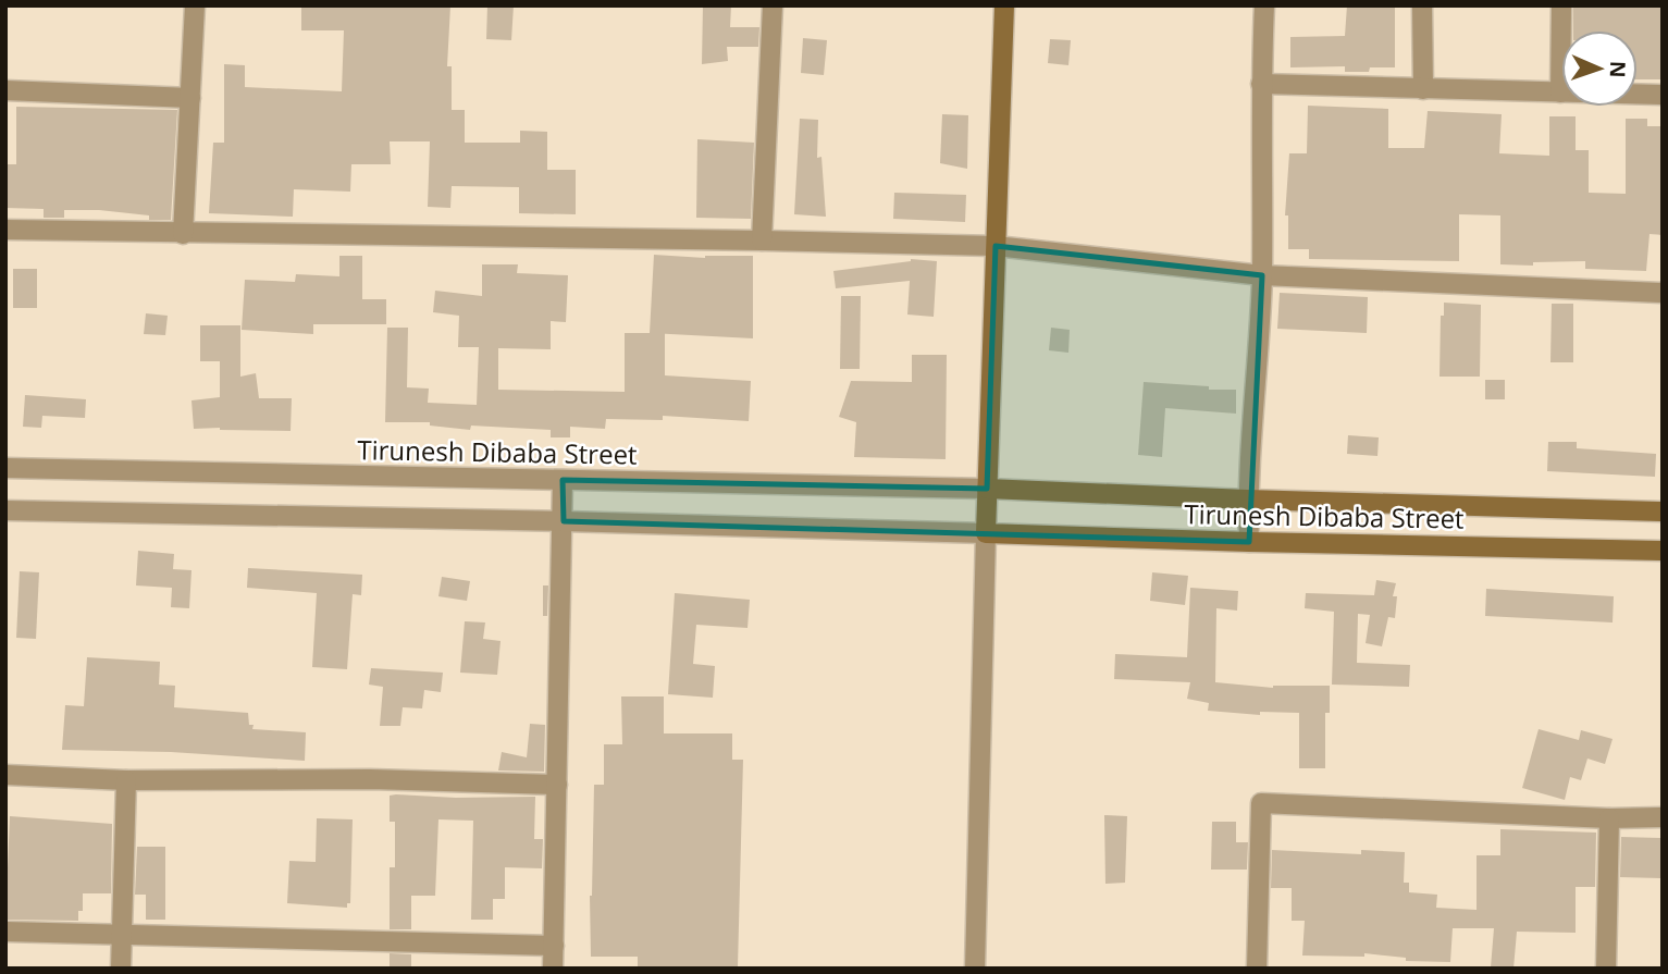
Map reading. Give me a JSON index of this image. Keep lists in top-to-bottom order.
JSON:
{
  "streets": {
    "main road": ["Tirunesh Dibaba Street"]
  },
  "north": "right"
}
